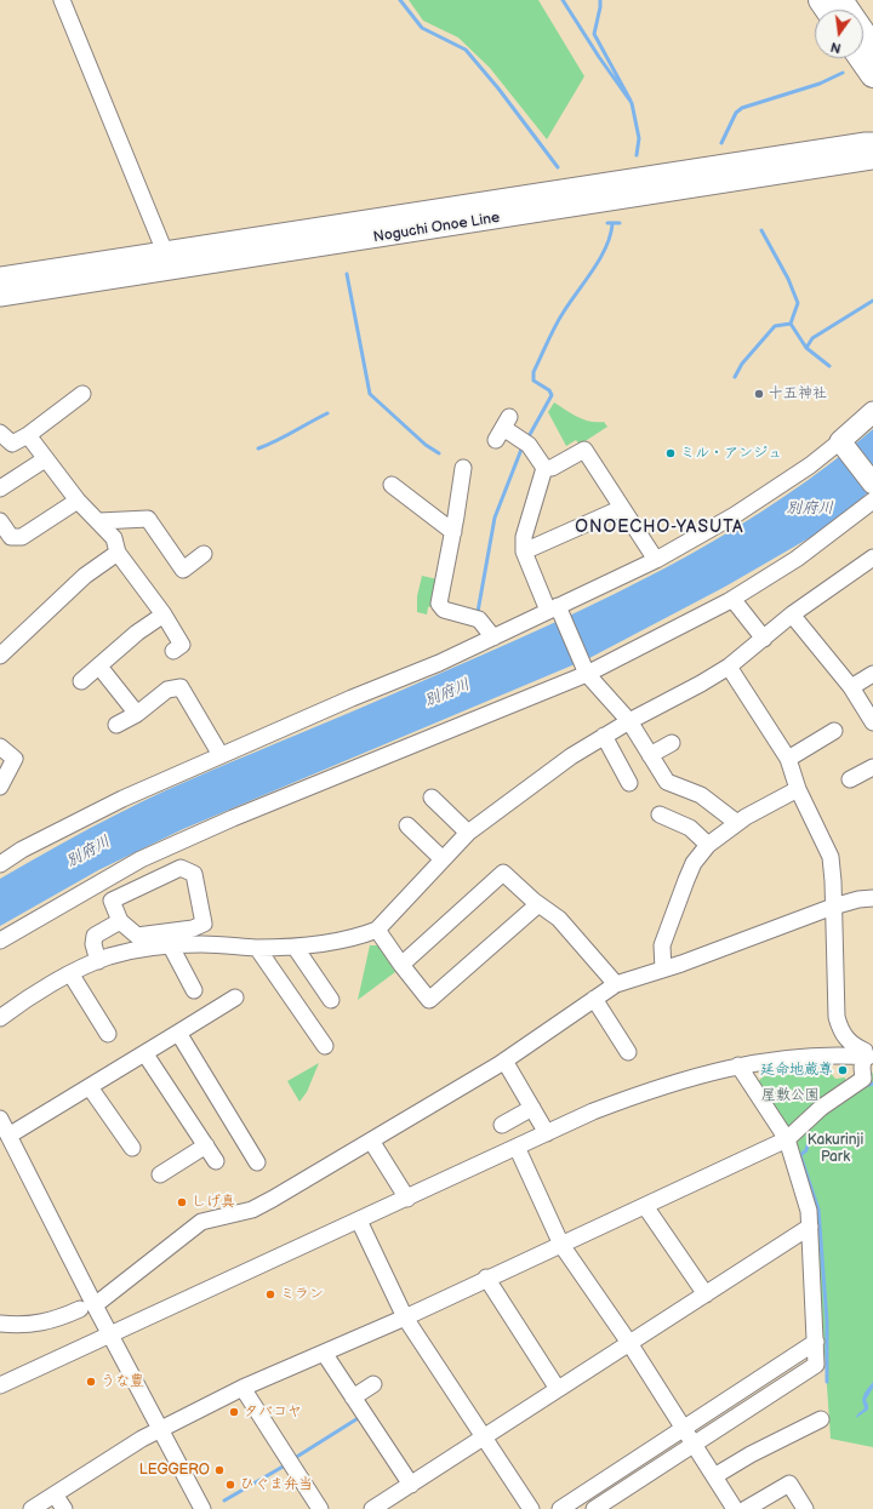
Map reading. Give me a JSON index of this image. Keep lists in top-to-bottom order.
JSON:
{
  "streets": {
    "main road": ["Noguchi Onoe Line"]
  },
  "districts": ["ONOECHO-YASUTA"],
  "water": ["別府川"],
  "parks": ["屋敷公園", "Kakurinji Park"],
  "places": [
    "十五神社",
    "ミル・アンジュ",
    "延命地蔵尊",
    "しげ真",
    "ミラン",
    "うな豊",
    "タバコヤ",
    "LEGGERO",
    "ひぐま弁当"
  ],
  "north": "bottom"
}
